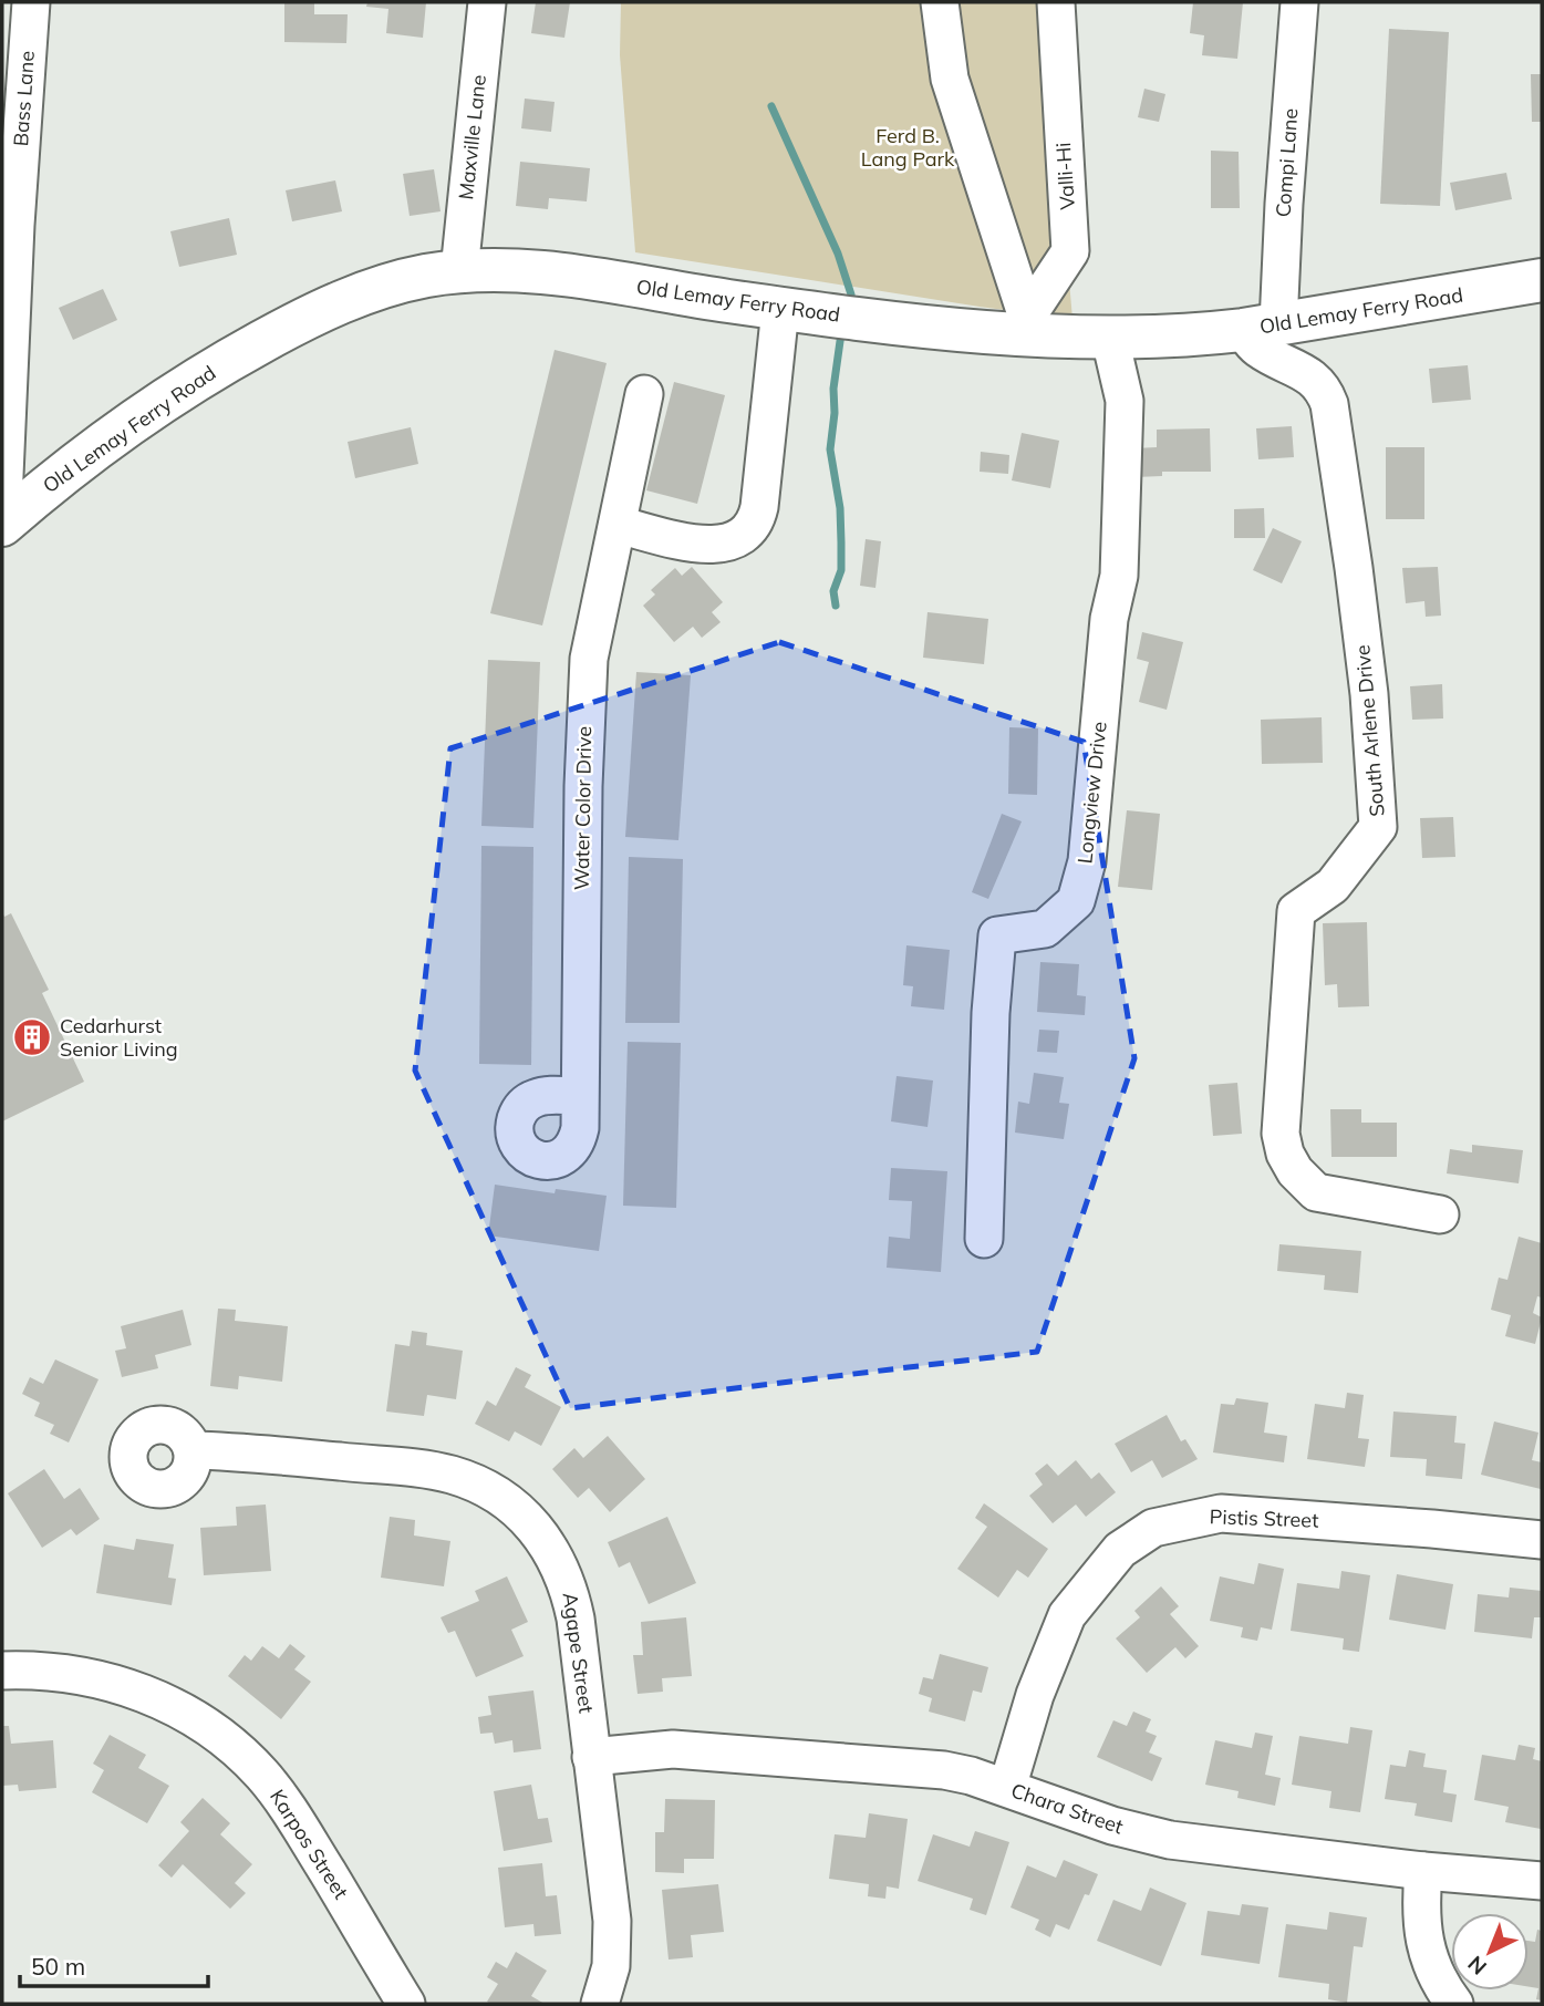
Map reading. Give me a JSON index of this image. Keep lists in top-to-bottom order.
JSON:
{
  "streets": {
    "main road": ["Old Lemay Ferry Road"],
    "street": [
      "Bass Lane",
      "Maxville Lane",
      "Compi Lane",
      "Valli-Hi",
      "South Arlene Drive",
      "Longview Drive",
      "Water Color Drive",
      "Pistis Street",
      "Agape Street",
      "Chara Street",
      "Karpos Street"
    ]
  },
  "crossings": [
    ["Bass Lane", "Old Lemay Ferry Road"],
    ["Maxville Lane", "Old Lemay Ferry Road"],
    ["Compi Lane", "Old Lemay Ferry Road"],
    ["Compi Lane", "South Arlene Drive"],
    ["Valli-Hi", "Old Lemay Ferry Road"],
    ["Old Lemay Ferry Road", "South Arlene Drive"],
    ["Old Lemay Ferry Road", "Longview Drive"],
    ["Pistis Street", "Chara Street"],
    ["Agape Street", "Chara Street"]
  ],
  "parks": ["Ferd B. Lang Park"],
  "places": {
    "building": ["Cedarhurst Senior Living"]
  },
  "scale_bar": "50 m",
  "north": "bottom left"
}
